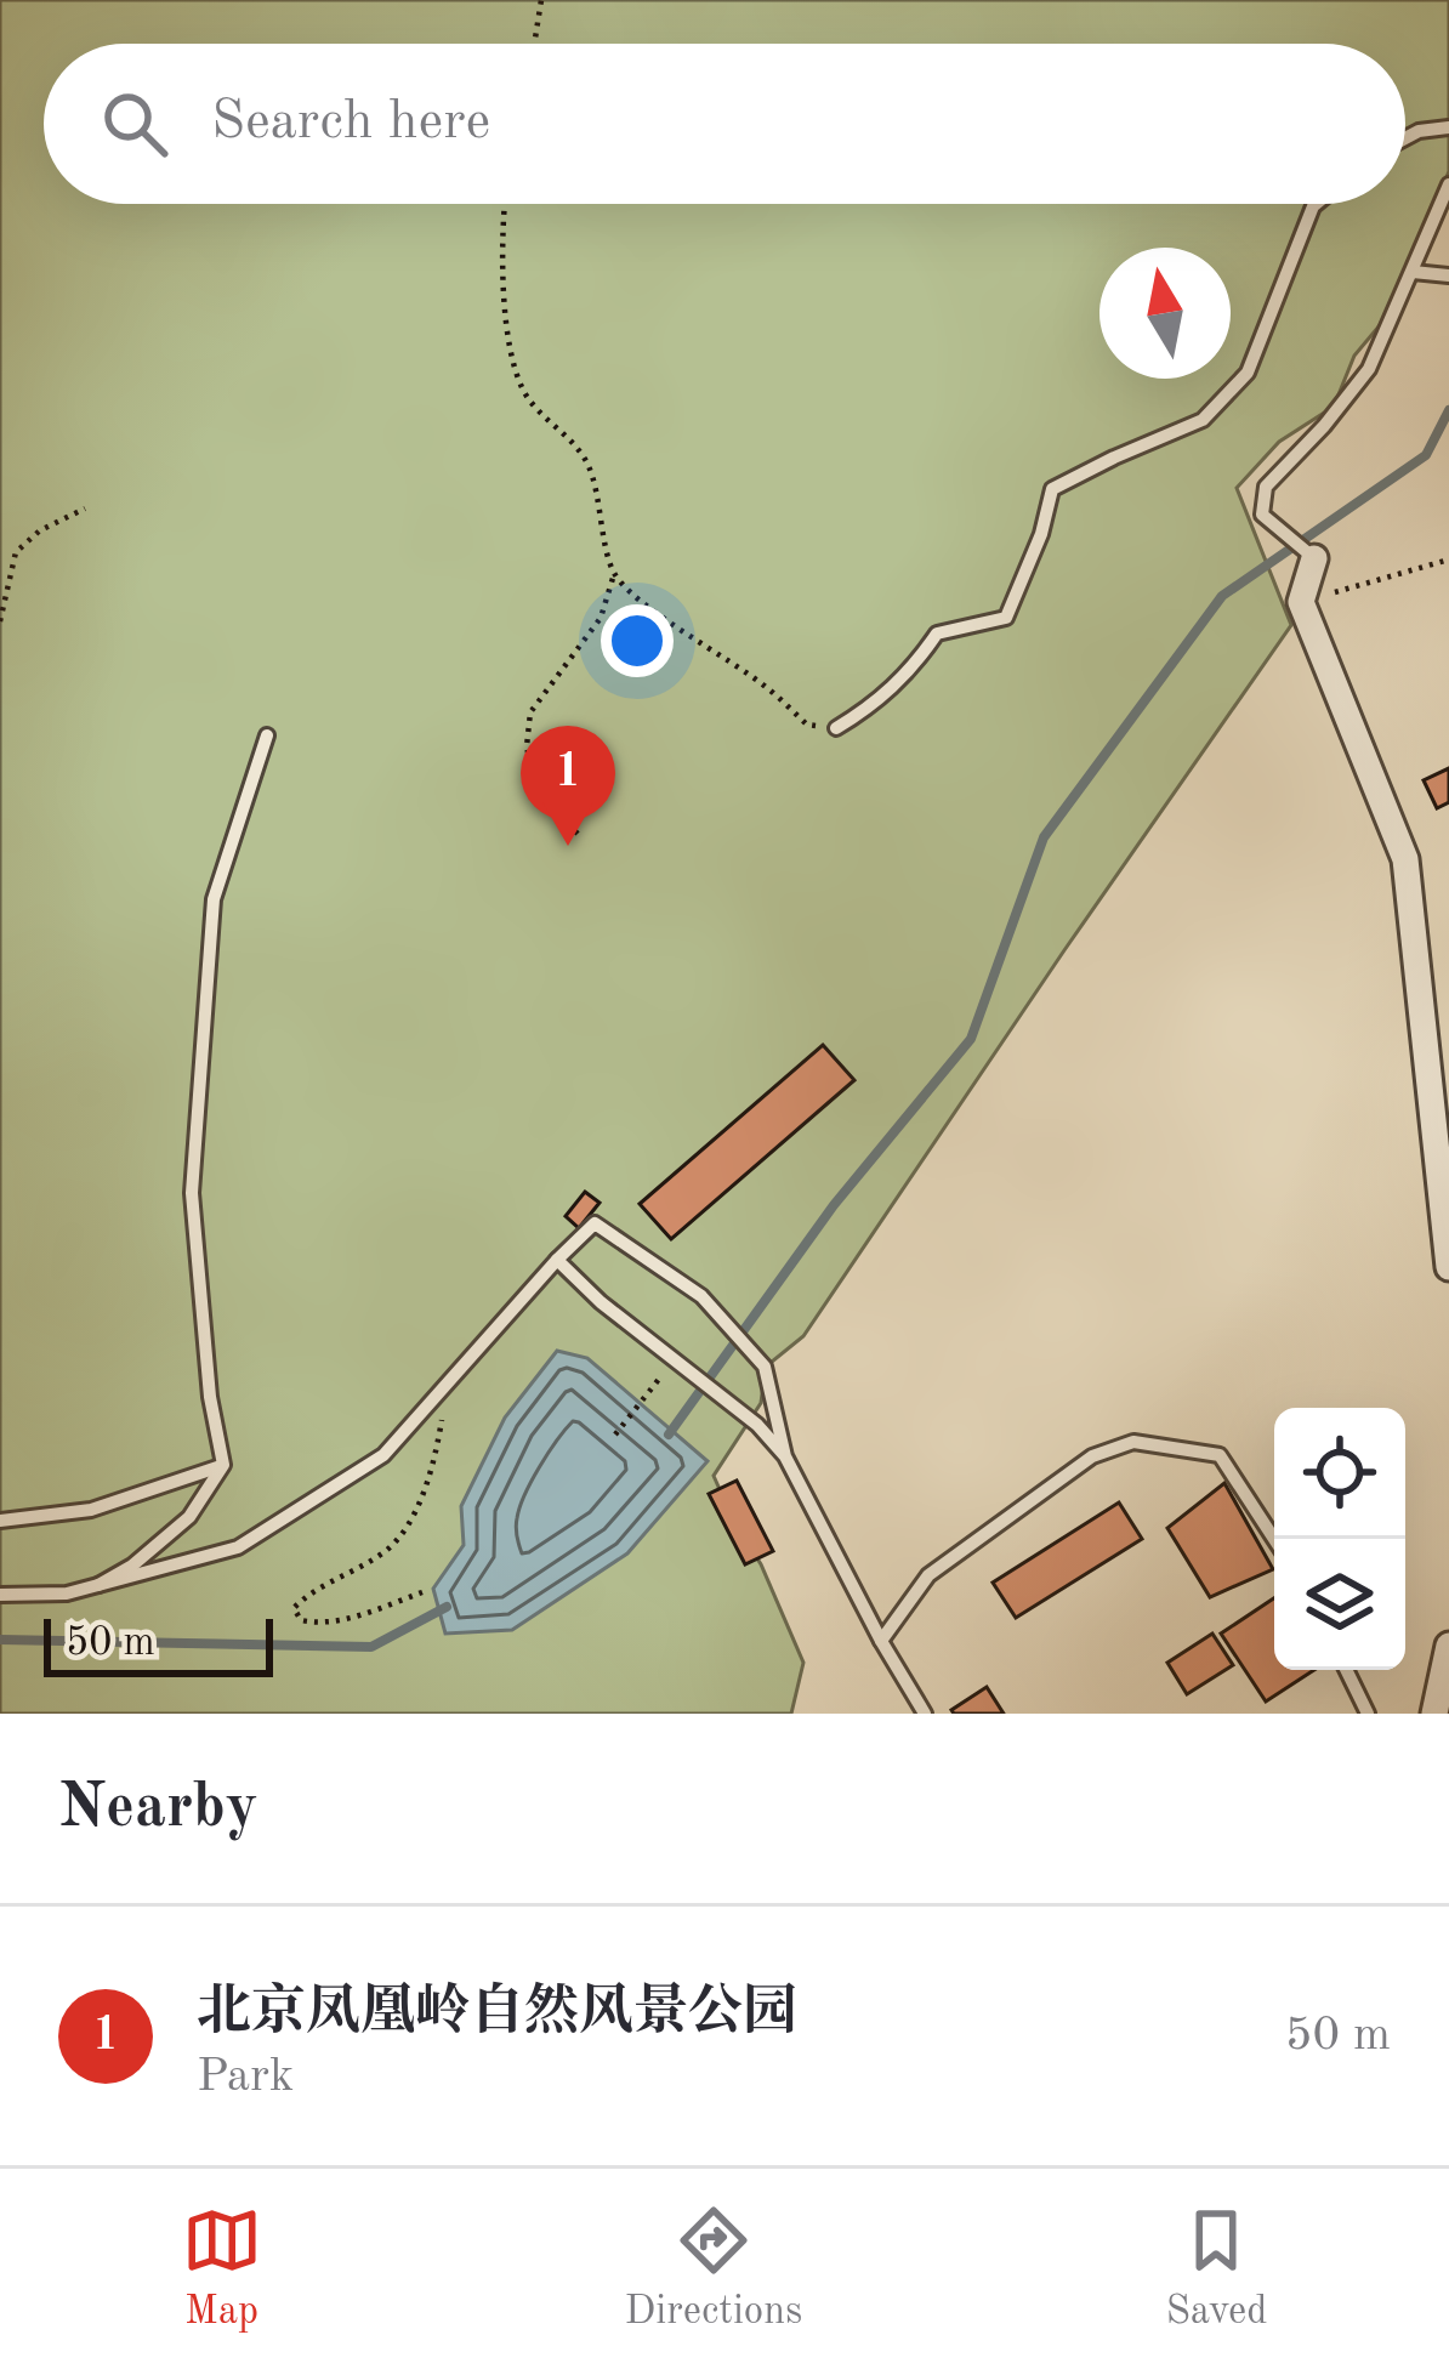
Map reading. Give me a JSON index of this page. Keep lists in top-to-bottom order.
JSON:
{
  "scale_bar": "50 m",
  "north": "top",
  "page": {
    "search": "Search here",
    "pins": "1",
    "scale": "50 m",
    "heading": "Nearby",
    "list": [
      {
        "mark": "1",
        "name": "北京凤凰岭自然风景公园",
        "note": "Park",
        "value": "50 m"
      }
    ],
    "nav": ["Map", "Directions", "Saved"]
  }
}
